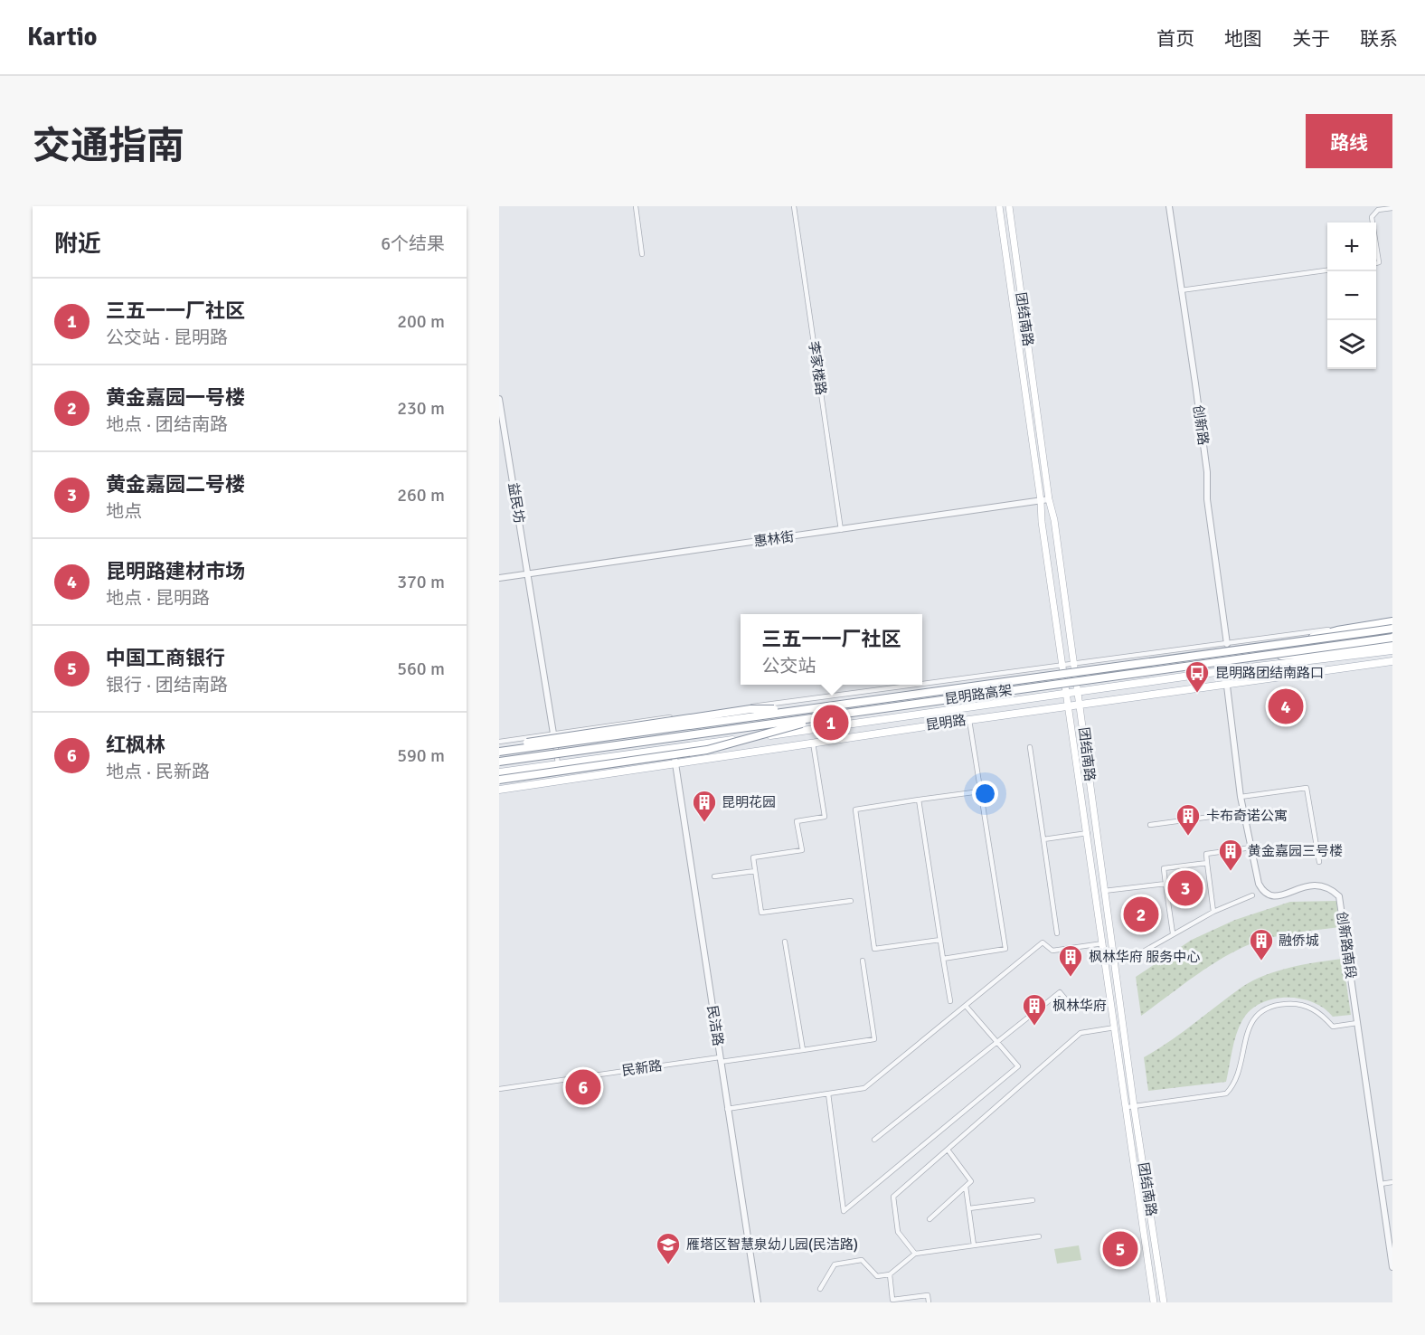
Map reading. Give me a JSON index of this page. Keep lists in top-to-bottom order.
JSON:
{
  "streets": {
    "highway": ["昆明路高架"],
    "main road": ["团结南路", "昆明路"],
    "street": [
      "李家楼路",
      "创新路",
      "益民坊",
      "惠林街",
      "创新路南段",
      "民洁路",
      "民新路"
    ]
  },
  "crossings": [
    ["团结南路", "惠林街"],
    ["团结南路", "昆明路"],
    ["李家楼路", "惠林街"],
    ["益民坊", "惠林街"],
    ["昆明路", "创新路南段"],
    ["昆明路", "民洁路"],
    ["民洁路", "民新路"]
  ],
  "places": {
    "bus stop": ["昆明路团结南路口"],
    "building": [
      "昆明花园",
      "卡布奇诺公寓",
      "黄金嘉园三号楼",
      "融侨城",
      "枫林华府 服务中心",
      "枫林华府"
    ],
    "school or university": ["雁塔区智慧泉幼儿园(民洁路)"]
  },
  "page": {
    "header": "Kartio",
    "nav": [
      "首页",
      "地图",
      "关于",
      "联系"
    ],
    "title": "交通指南",
    "buttons": "路线",
    "heading": ["附近", "6个结果"],
    "map_buttons": ["+", "−"],
    "list": [
      {
        "mark": "1",
        "name": "三五一一厂社区",
        "note": "公交站 · 昆明路",
        "value": "200 m"
      },
      {
        "mark": "2",
        "name": "黄金嘉园一号楼",
        "note": "地点 · 团结南路",
        "value": "230 m"
      },
      {
        "mark": "3",
        "name": "黄金嘉园二号楼",
        "note": "地点",
        "value": "260 m"
      },
      {
        "mark": "4",
        "name": "昆明路建材市场",
        "note": "地点 · 昆明路",
        "value": "370 m"
      },
      {
        "mark": "5",
        "name": "中国工商银行",
        "note": "银行 · 团结南路",
        "value": "560 m"
      },
      {
        "mark": "6",
        "name": "红枫林",
        "note": "地点 · 民新路",
        "value": "590 m"
      }
    ],
    "popup": ["三五一一厂社区", "公交站"],
    "pins": [
      "4",
      "1",
      "3",
      "2",
      "6",
      "5"
    ]
  }
}
